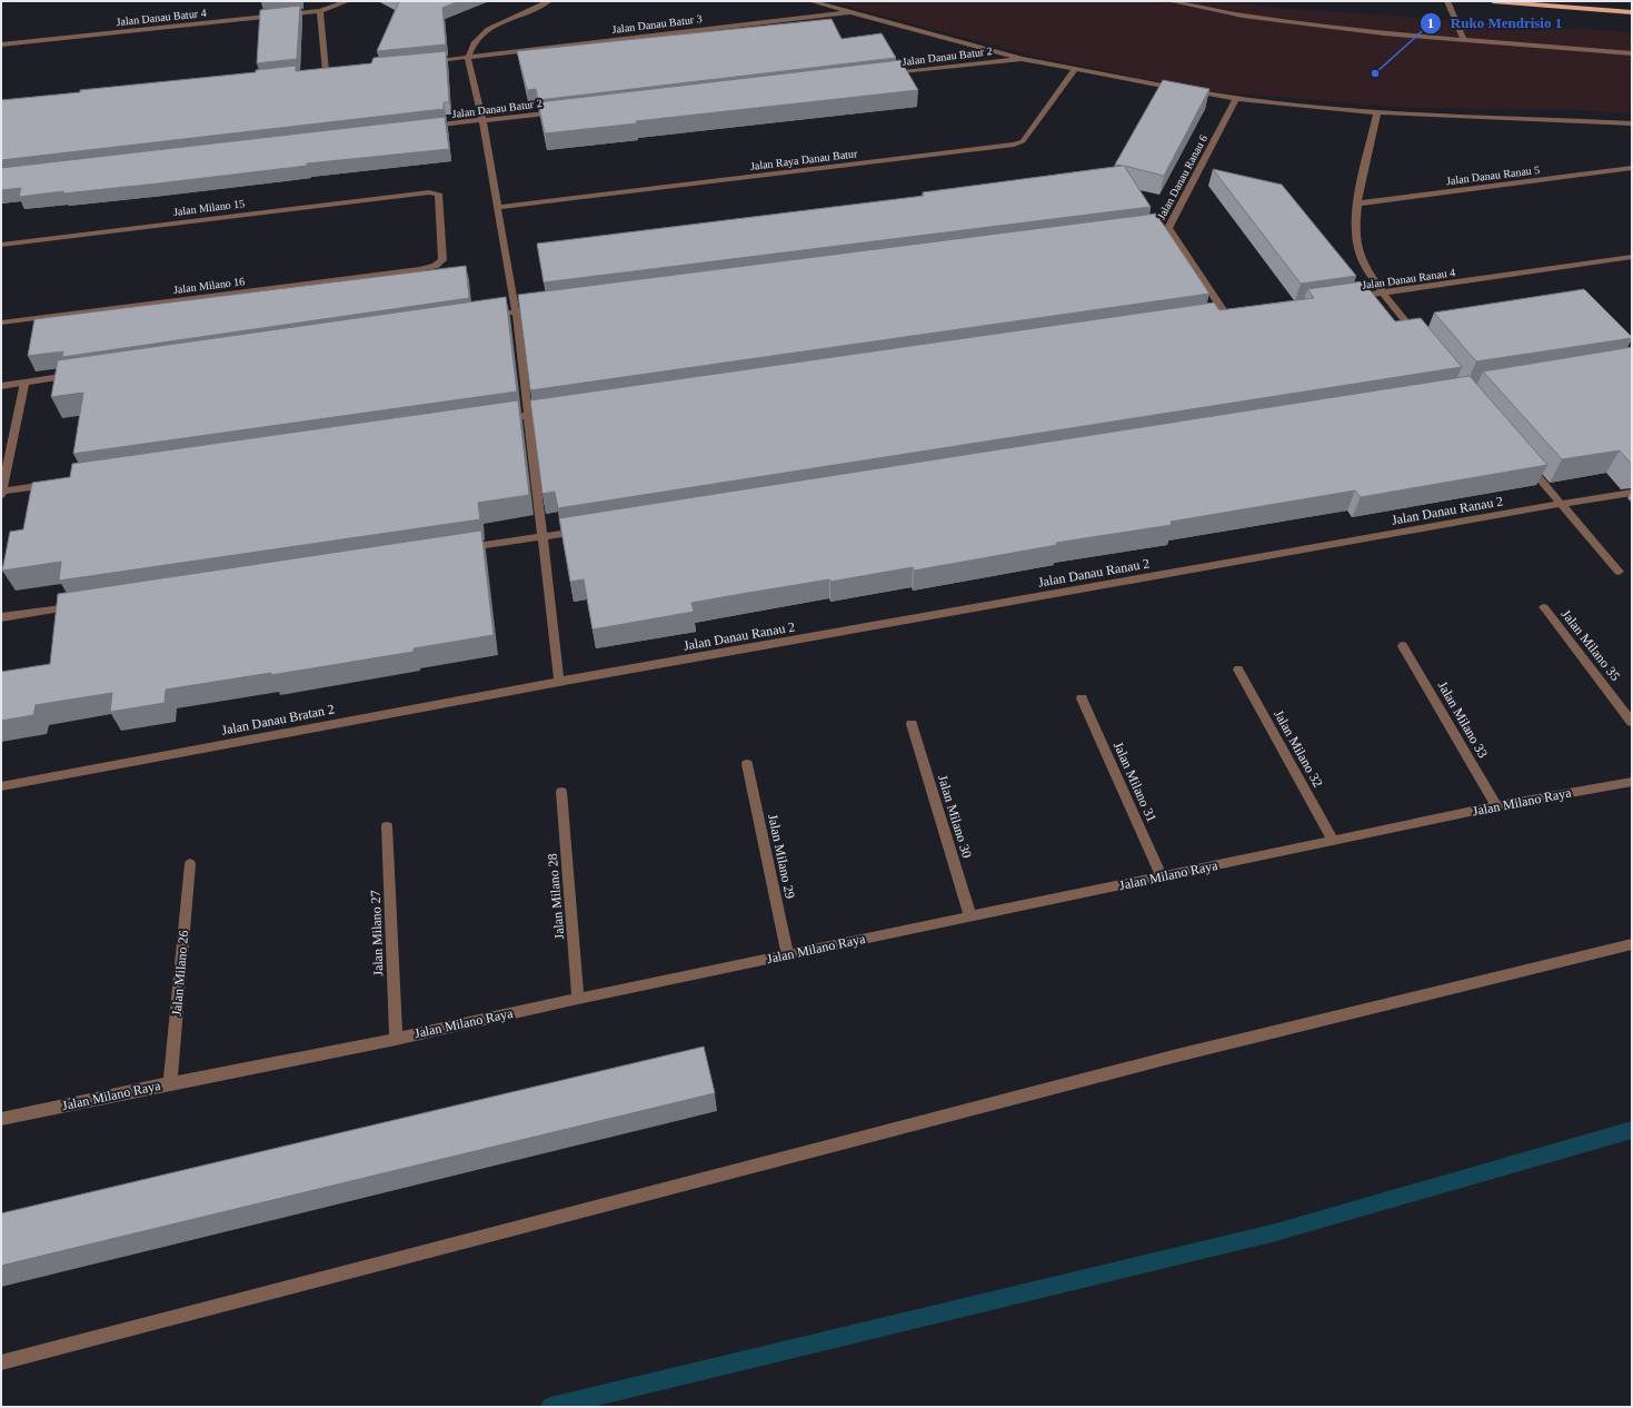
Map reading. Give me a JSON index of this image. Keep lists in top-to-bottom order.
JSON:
{
  "streets": {
    "street": [
      "Jalan Danau Batur 4",
      "Jalan Danau Batur 3",
      "Jalan Danau Batur 2",
      "Jalan Raya Danau Batur",
      "Jalan Danau Ranau 5",
      "Jalan Danau Ranau 6",
      "Jalan Milano 15",
      "Jalan Danau Ranau 4",
      "Jalan Milano 16",
      "Jalan Danau Ranau 2",
      "Jalan Milano 35",
      "Jalan Danau Bratan 2",
      "Jalan Milano 33",
      "Jalan Milano 32",
      "Jalan Milano 31",
      "Jalan Milano Raya",
      "Jalan Milano 30",
      "Jalan Milano 29",
      "Jalan Milano 28",
      "Jalan Milano 27",
      "Jalan Milano 26"
    ]
  },
  "crossings": [
    ["Jalan Milano 15", "Jalan Milano 16"],
    ["Jalan Danau Ranau 2", "Jalan Danau Bratan 2"],
    ["Jalan Milano 33", "Jalan Milano Raya"],
    ["Jalan Milano 32", "Jalan Milano Raya"],
    ["Jalan Milano 31", "Jalan Milano Raya"],
    ["Jalan Milano Raya", "Jalan Milano 30"],
    ["Jalan Milano Raya", "Jalan Milano 29"],
    ["Jalan Milano Raya", "Jalan Milano 28"],
    ["Jalan Milano Raya", "Jalan Milano 27"],
    ["Jalan Milano Raya", "Jalan Milano 26"]
  ],
  "places": ["Ruko Mendrisio 1"]
}
